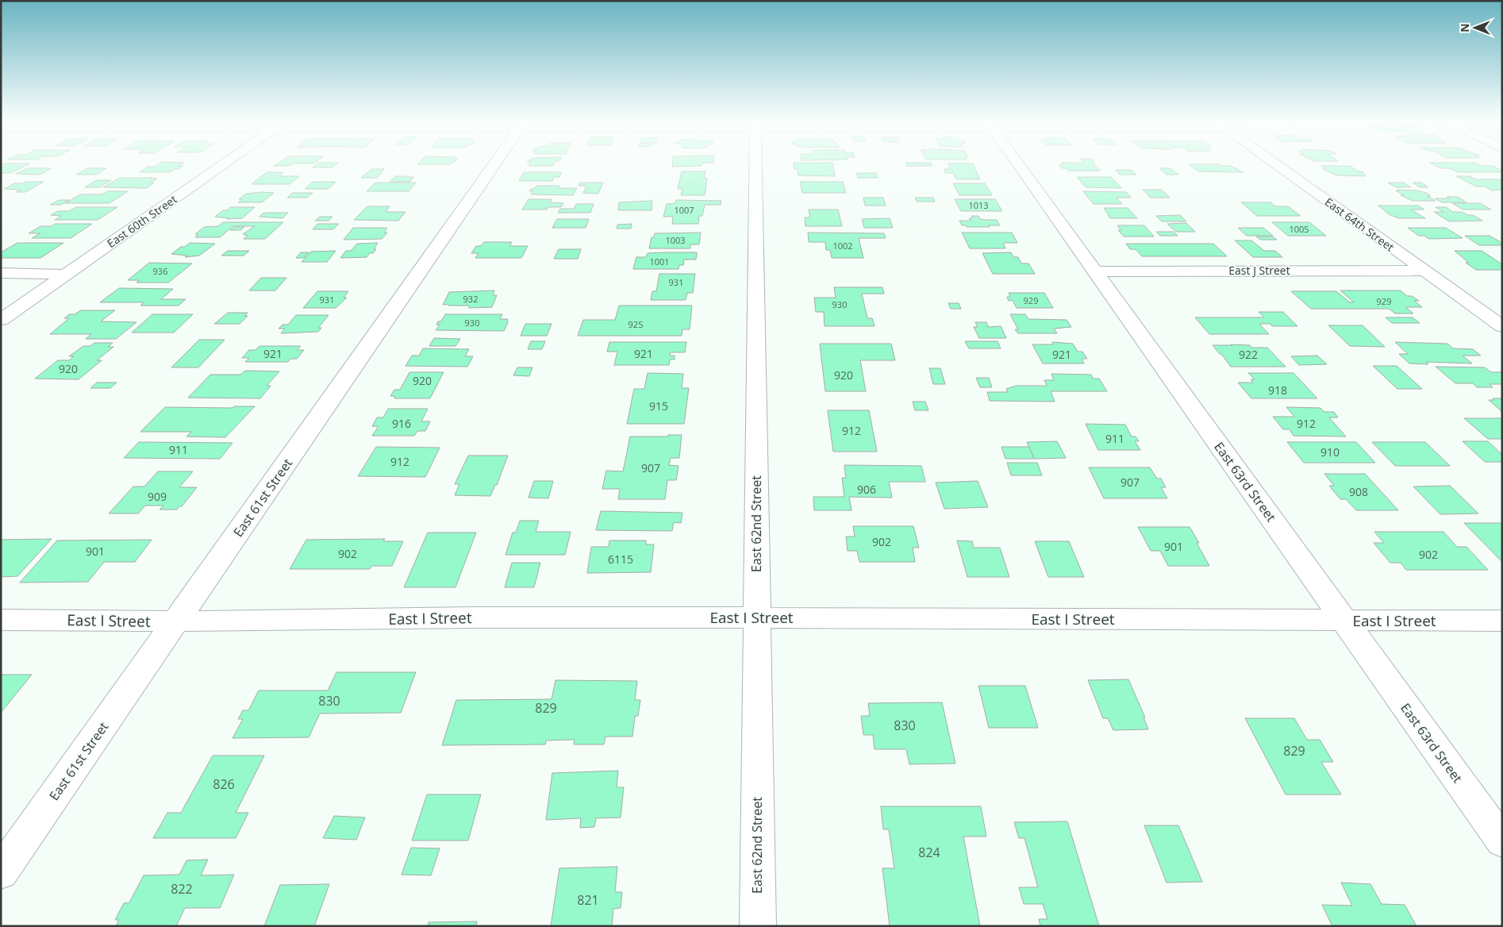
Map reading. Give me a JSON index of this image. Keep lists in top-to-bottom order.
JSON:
{
  "streets": {
    "street": [
      "East 60th Street",
      "East 64th Street",
      "East J Street",
      "East 63rd Street",
      "East 61st Street",
      "East 62nd Street",
      "East I Street"
    ]
  },
  "crossings": [
    ["East 64th Street", "East J Street"],
    ["East J Street", "East 63rd Street"],
    ["East 63rd Street", "East I Street"],
    ["East 61st Street", "East I Street"],
    ["East 62nd Street", "East I Street"]
  ],
  "house_numbers": [
    "1013",
    "1007",
    "1005",
    "1003",
    "1002",
    "1001",
    "936",
    "931",
    "932",
    "931",
    "929",
    "929",
    "930",
    "930",
    "925",
    "921",
    "921",
    "921",
    "922",
    "920",
    "920",
    "920",
    "918",
    "915",
    "916",
    "912",
    "912",
    "911",
    "911",
    "910",
    "912",
    "907",
    "907",
    "906",
    "908",
    "909",
    "902",
    "901",
    "901",
    "902",
    "902",
    "6115",
    "830",
    "829",
    "830",
    "829",
    "826",
    "824",
    "822",
    "821"
  ],
  "north": "left"
}
